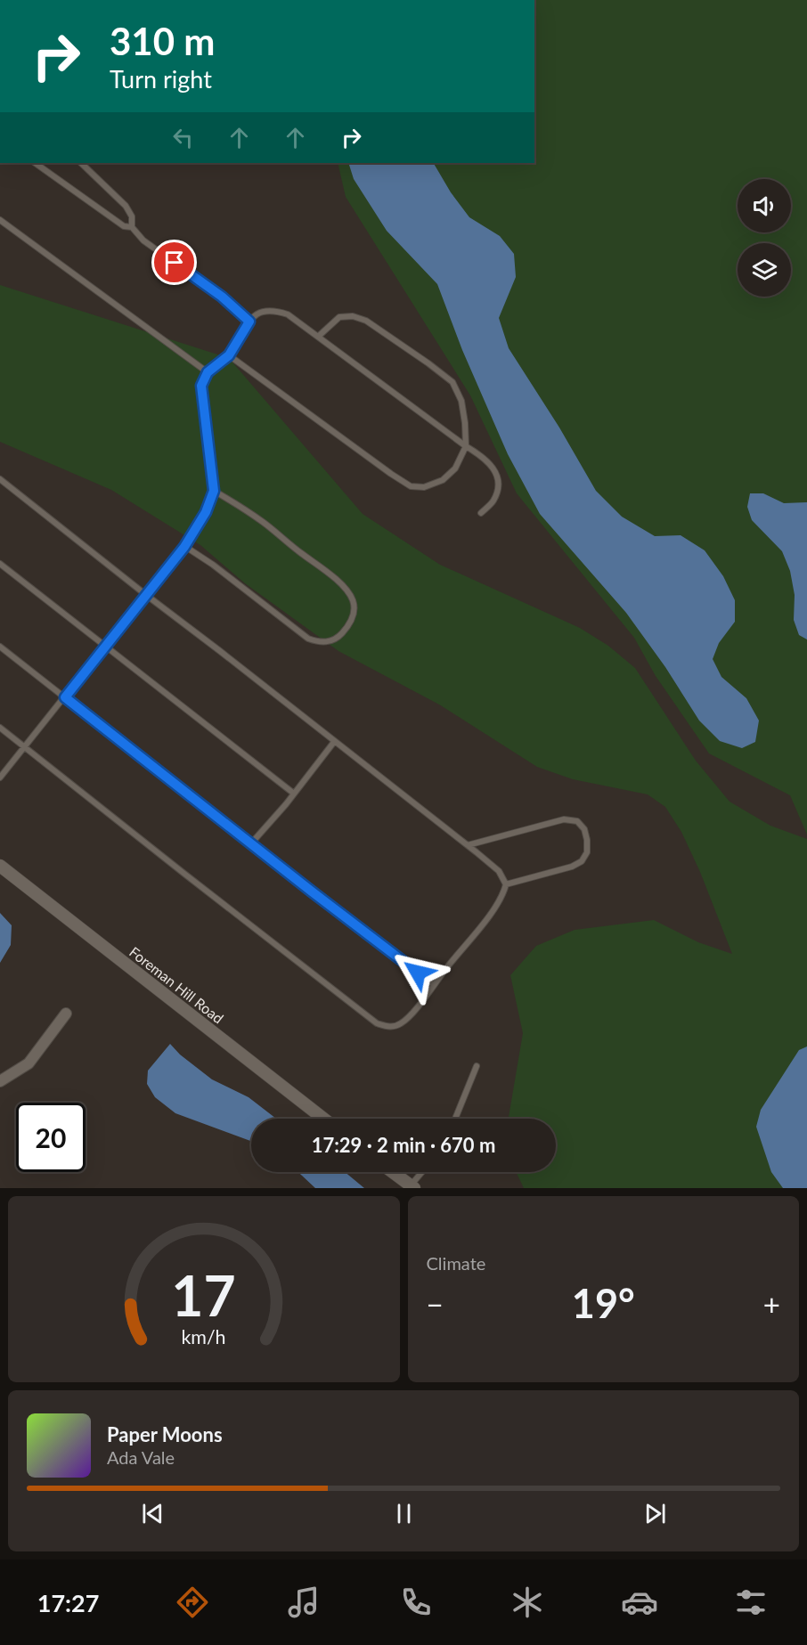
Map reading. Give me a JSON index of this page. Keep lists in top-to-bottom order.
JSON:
{
  "streets": {
    "street": ["Foreman Hill Road"]
  },
  "page": {
    "turn": ["310 m", "Turn right"],
    "limit": "20",
    "trip": "17:29 · 2 min · 670 m",
    "tile": "Climate",
    "heat": ["−", "19°", "+"],
    "song": ["Paper Moons", "Ada Vale"],
    "tabs": "17:27",
    "gauge": ["17", "km/h"]
  }
}
